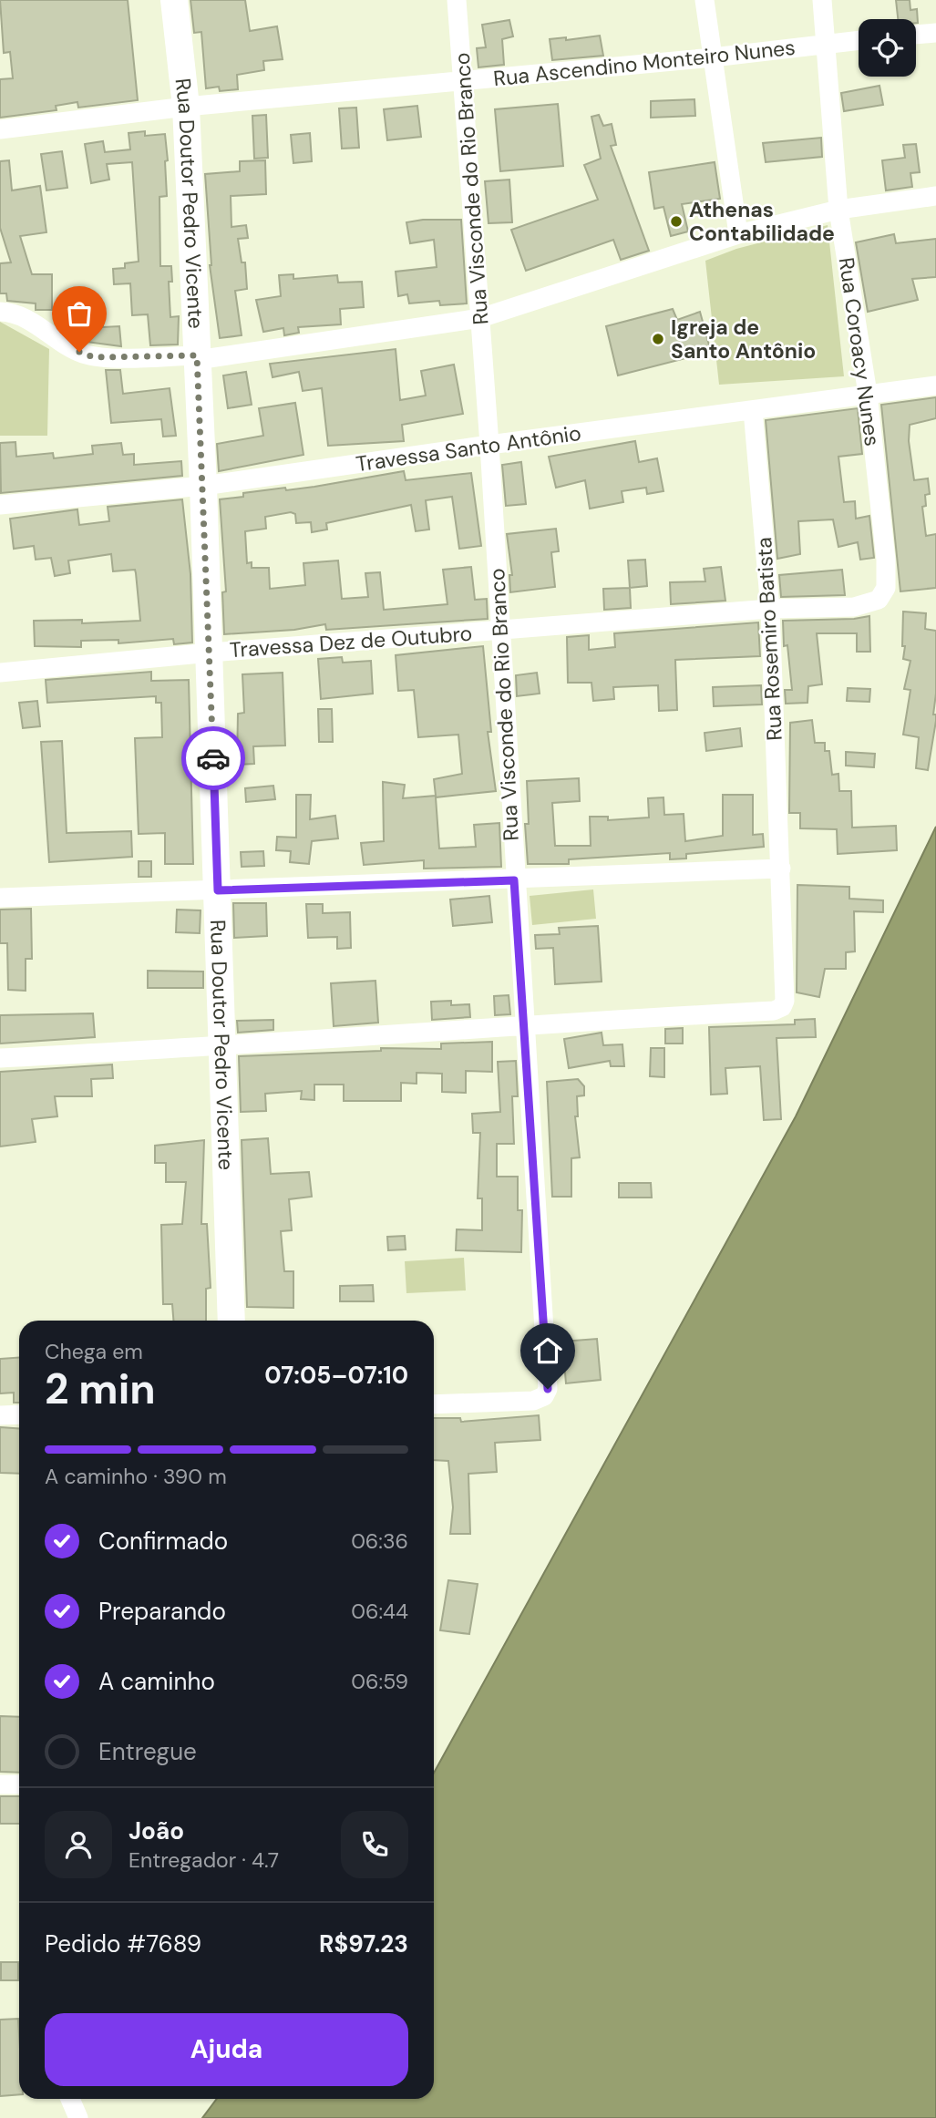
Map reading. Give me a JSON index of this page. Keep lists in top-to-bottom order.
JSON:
{
  "streets": {
    "street": [
      "Rua Ascendino Monteiro Nunes",
      "Rua Visconde do Rio Branco",
      "Rua Doutor Pedro Vicente",
      "Rua Coroacy Nunes",
      "Travessa Santo Antônio",
      "Rua Rosemiro Batista",
      "Travessa Dez de Outubro"
    ]
  },
  "crossings": [
    ["Rua Ascendino Monteiro Nunes", "Rua Visconde do Rio Branco"],
    ["Rua Ascendino Monteiro Nunes", "Rua Doutor Pedro Vicente"],
    ["Rua Ascendino Monteiro Nunes", "Rua Coroacy Nunes"],
    ["Rua Visconde do Rio Branco", "Travessa Santo Antônio"],
    ["Rua Visconde do Rio Branco", "Rua Rosemiro Batista"],
    ["Rua Visconde do Rio Branco", "Travessa Dez de Outubro"],
    ["Rua Doutor Pedro Vicente", "Travessa Santo Antônio"],
    ["Rua Doutor Pedro Vicente", "Travessa Dez de Outubro"],
    ["Rua Coroacy Nunes", "Travessa Santo Antônio"],
    ["Rua Coroacy Nunes", "Travessa Dez de Outubro"],
    ["Travessa Santo Antônio", "Rua Rosemiro Batista"],
    ["Rua Rosemiro Batista", "Travessa Dez de Outubro"]
  ],
  "places": ["Athenas Contabilidade", "Igreja de Santo Antônio"],
  "page": {
    "heading": ["2 min", "Chega em", "07:05–07:10"],
    "panel": [
      "João",
      "Entregador · 4.7",
      "Pedido #7689",
      "R$97.23"
    ],
    "bar": "A caminho · 390 m",
    "list": [
      ["Confirmado", "06:36"],
      ["Preparando", "06:44"],
      ["A caminho", "06:59"],
      "Entregue"
    ],
    "buttons": "Ajuda"
  }
}
